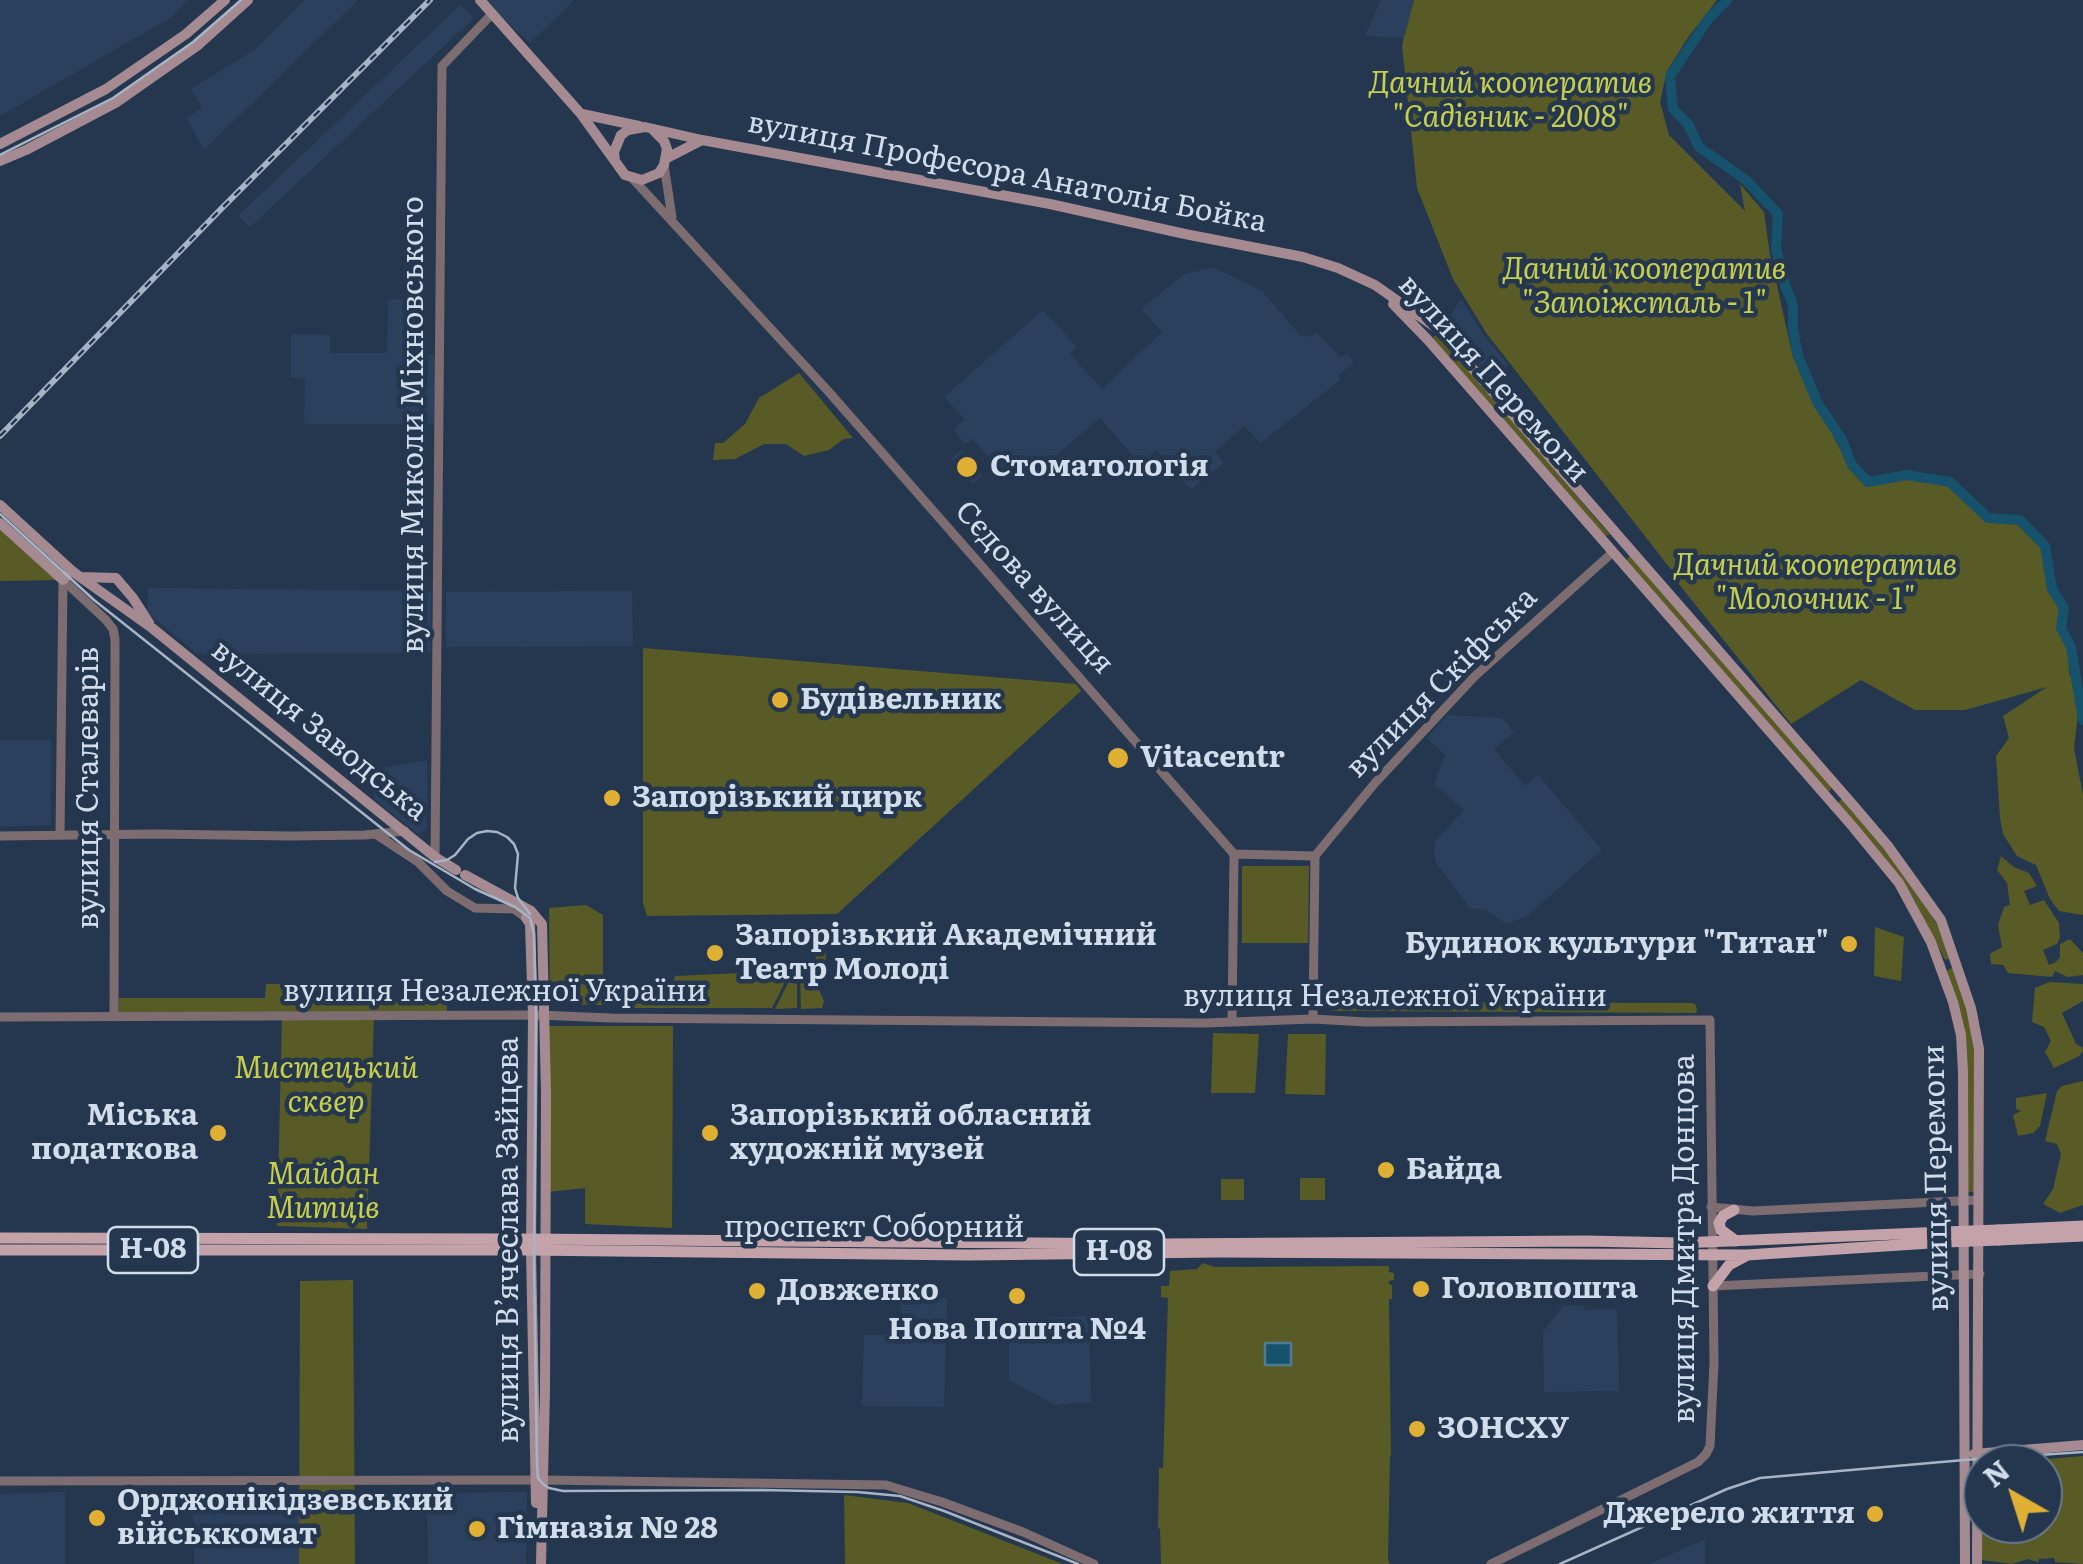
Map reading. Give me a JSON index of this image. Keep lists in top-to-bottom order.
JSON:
{
  "streets": {
    "main road": [
      "вулиця Професора Анатолія Бойка",
      "вулиця Перемоги",
      "вулиця Заводська",
      "проспект Соборний",
      "вулиця Вʼячеслава Зайцева",
      "Н-08"
    ],
    "street": [
      "вулиця Миколи Міхновського",
      "Сєдова вулиця",
      "вулиця Скіфська",
      "вулиця Сталеварів",
      "вулиця Незалежної України",
      "вулиця Дмитра Донцова"
    ]
  },
  "crossings": [
    ["вулиця Професора Анатолія Бойка", "вулиця Перемоги"],
    ["вулиця Професора Анатолія Бойка", "Сєдова вулиця"],
    ["вулиця Перемоги", "вулиця Скіфська"],
    ["вулиця Миколи Міхновського", "вулиця Заводська"],
    ["вулиця Заводська", "вулиця Вʼячеслава Зайцева"],
    ["вулиця Сталеварів", "вулиця Незалежної України"],
    ["вулиця Незалежної України", "вулиця Дмитра Донцова"],
    ["вулиця Незалежної України", "вулиця Вʼячеслава Зайцева"],
    ["проспект Соборний", "вулиця Дмитра Донцова"],
    ["проспект Соборний", "вулиця Вʼячеслава Зайцева"],
    ["проспект Соборний", "Н-08"]
  ],
  "parks": [
    "Дачний кооператив \"Садівник - 2008\"",
    "Дачний кооператив \"Запоіжсталь - 1\"",
    "Дачний кооператив \"Молочник - 1\"",
    "Мистецький сквер",
    "Майдан Митців"
  ],
  "places": [
    "Стоматологія",
    "Будівельник",
    "Vitacentr",
    "Запорізький цирк",
    "Будинок культури \"Титан\"",
    "Запорізький Академічний Театр Молоді",
    "Міська податкова",
    "Запорізький обласний художній музей",
    "Байда",
    "Головпошта",
    "Довженко",
    "Нова Пошта №4",
    "ЗОНСХУ",
    "Джерело життя",
    "Орджонікідзевський військкомат",
    "Гімназія № 28"
  ],
  "north": "top left"
}
